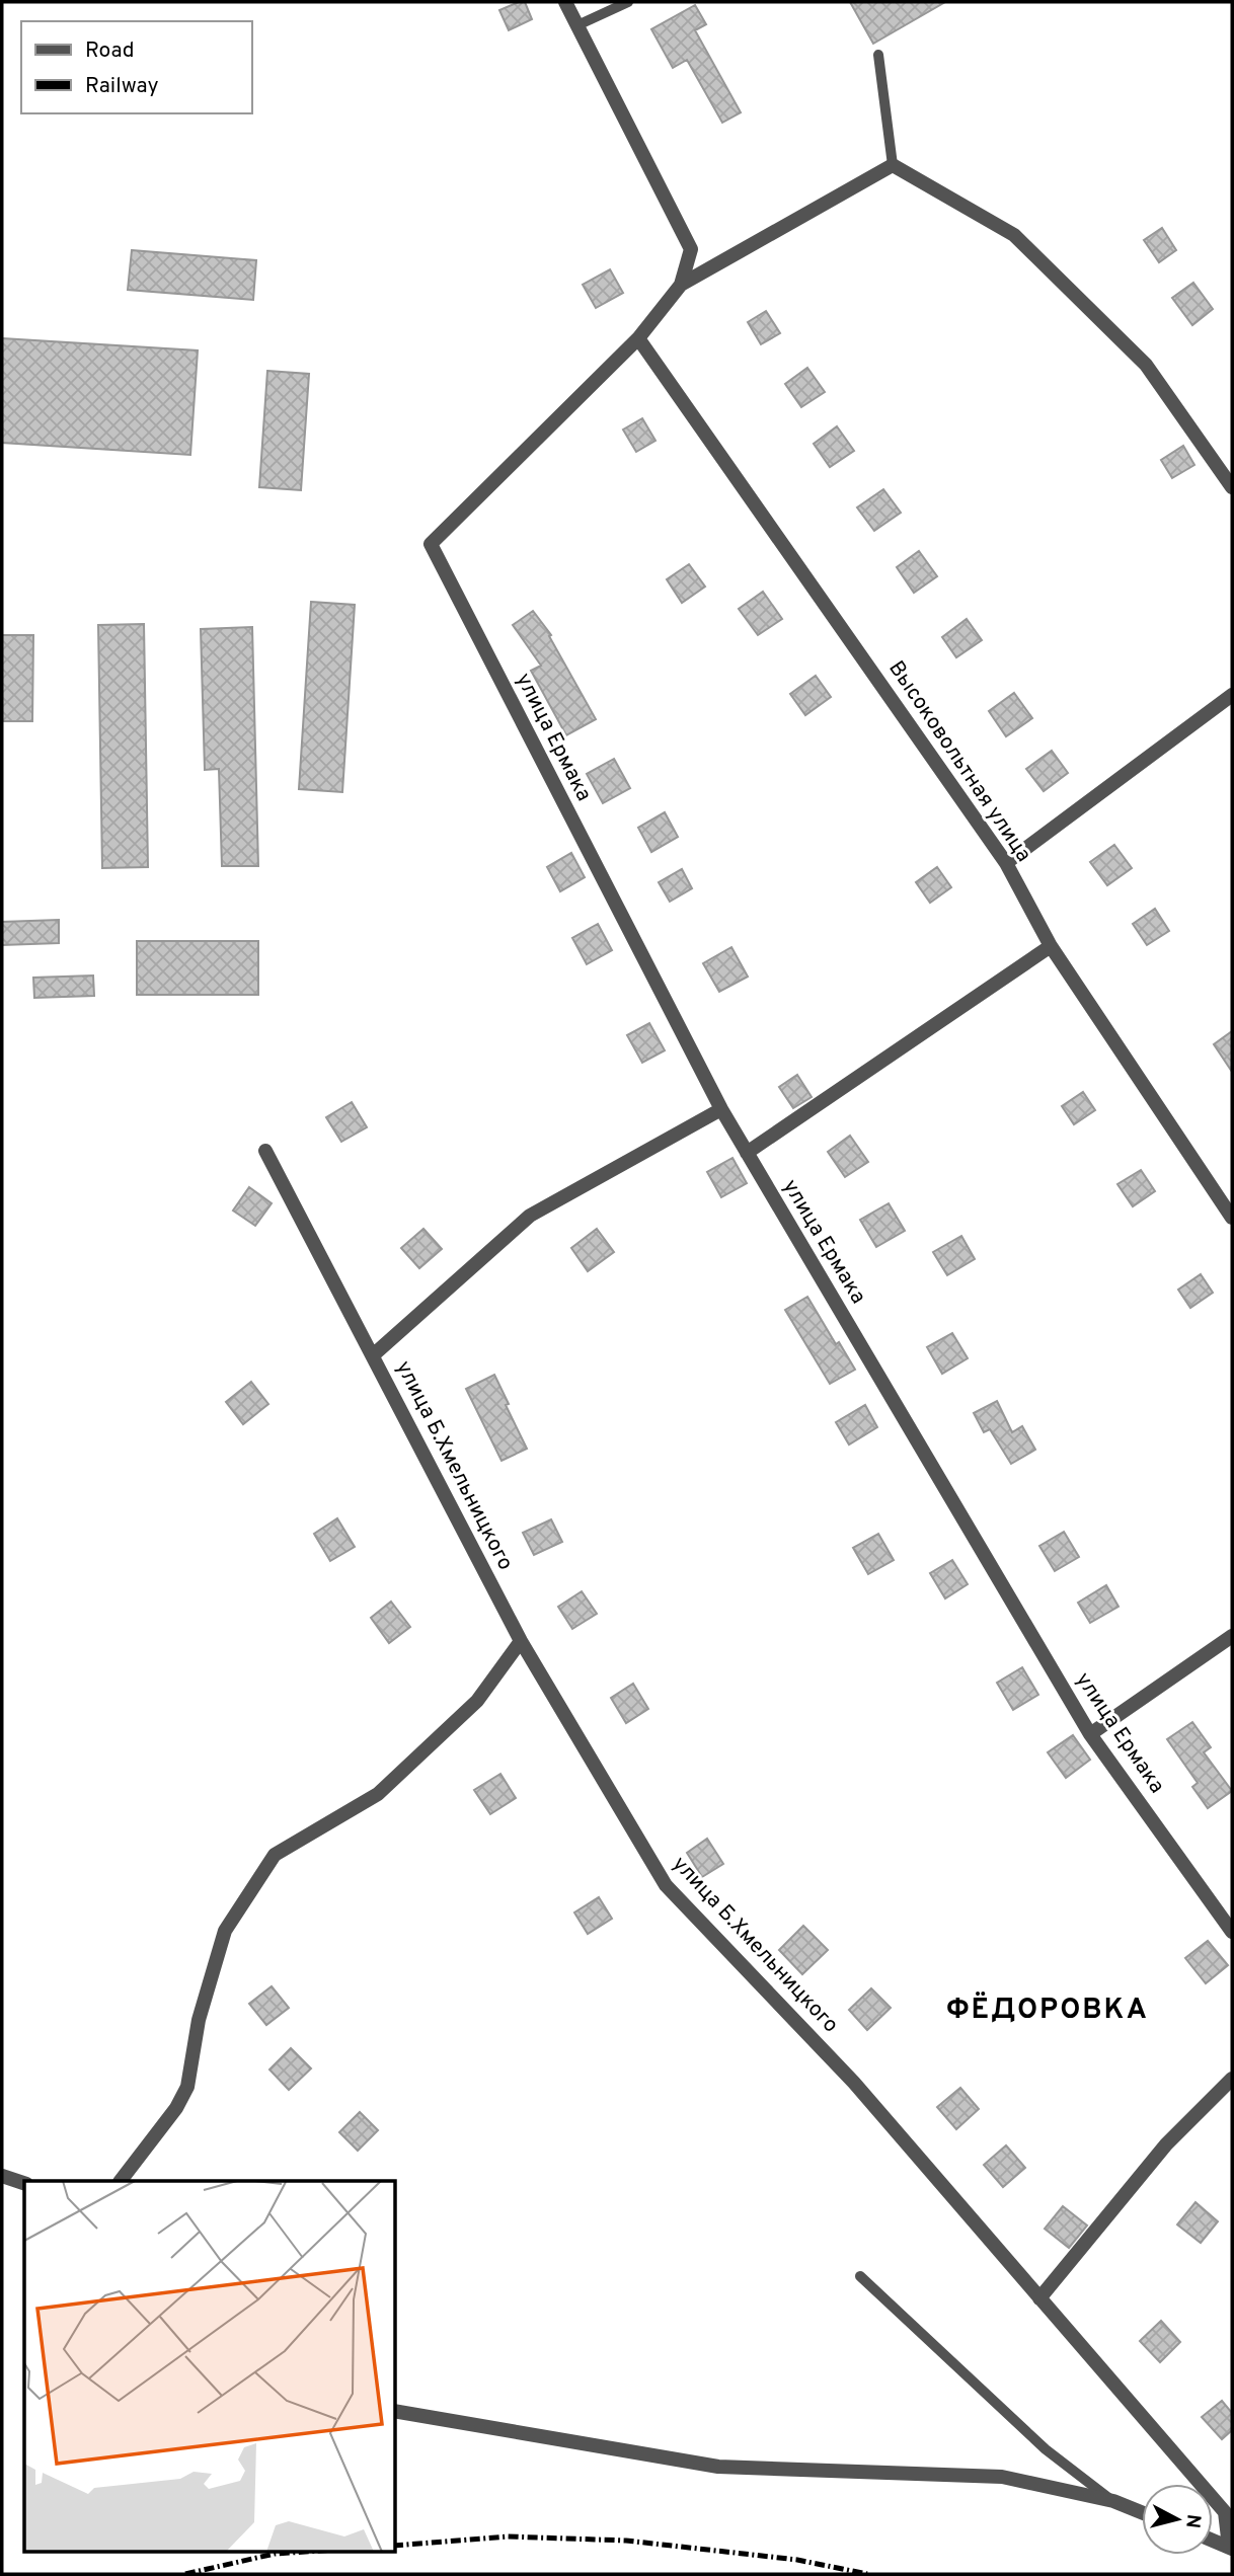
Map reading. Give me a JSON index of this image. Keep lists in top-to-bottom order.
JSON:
{
  "streets": {
    "street": ["улица Ермака", "Высоковольтная улица", "улица Б.Хмельницкого"]
  },
  "crossings": [
    ["улица Ермака", "Высоковольтная улица"]
  ],
  "districts": ["ФЁДОРОВКА"],
  "legend": ["Road", "Railway"],
  "north": "right"
}
